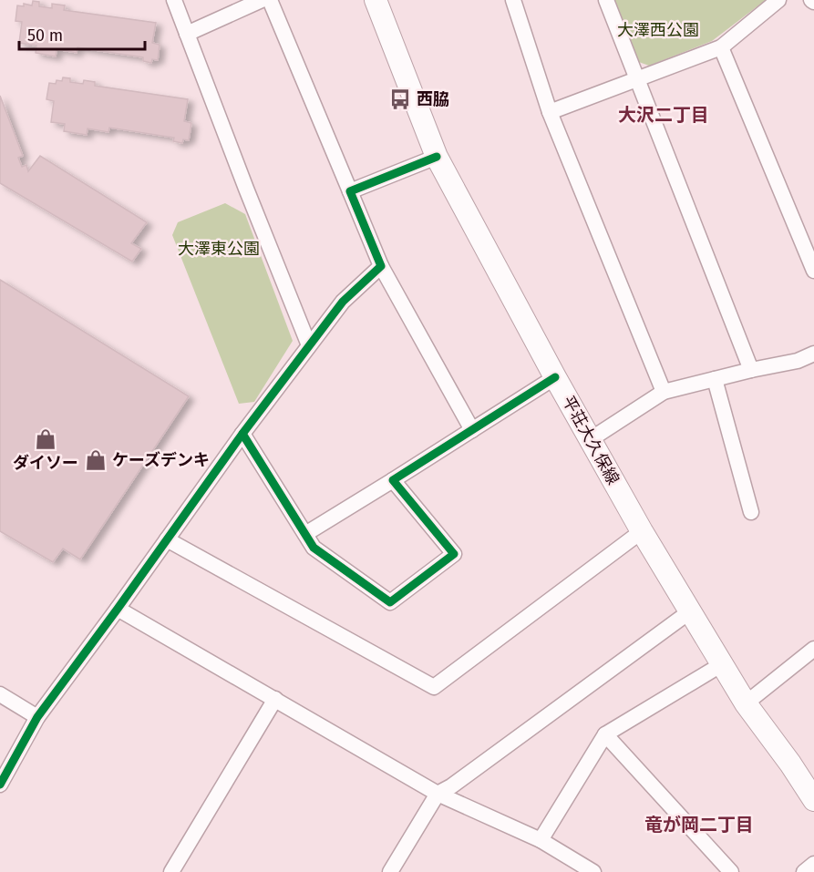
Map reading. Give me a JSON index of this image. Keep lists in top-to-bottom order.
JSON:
{
  "streets": {
    "main road": ["平荘大久保線"]
  },
  "districts": ["大沢二丁目", "竜が岡二丁目"],
  "parks": ["大澤西公園", "大澤東公園"],
  "places": {
    "bus stop": ["西脇"],
    "shop": ["ダイソー", "ケーズデンキ"]
  },
  "scale_bar": "50 m"
}
